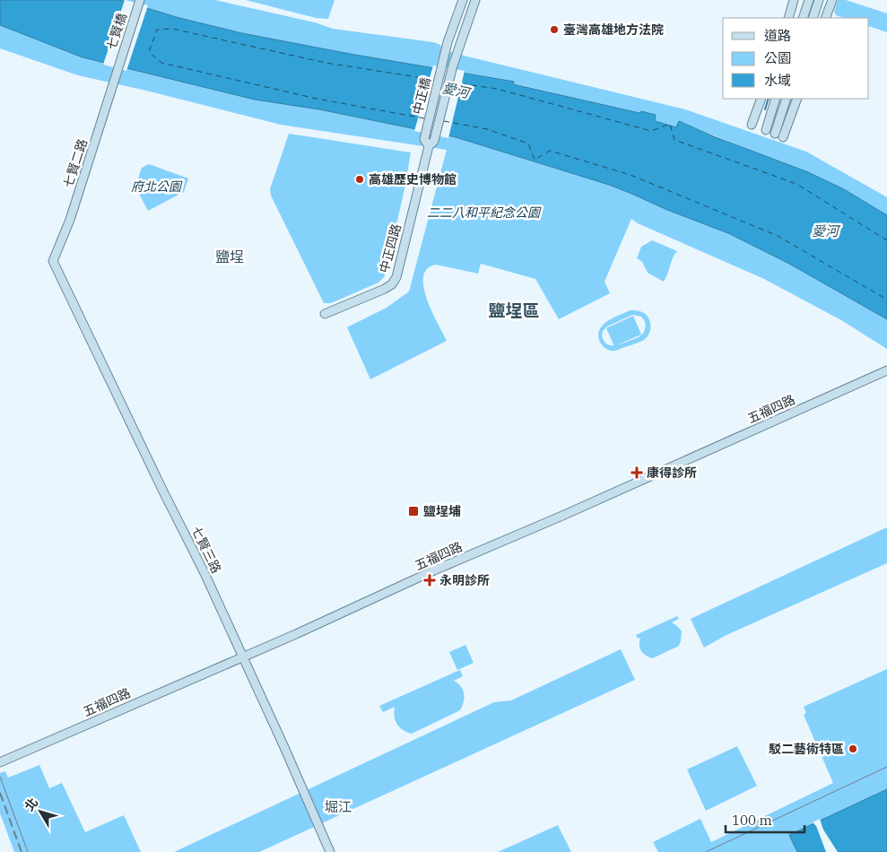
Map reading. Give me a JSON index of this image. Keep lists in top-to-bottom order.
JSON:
{
  "streets": {
    "street": [
      "七賢橋",
      "中正橋",
      "七賢二路",
      "中正四路",
      "五福四路",
      "七賢三路"
    ]
  },
  "crossings": [
    ["七賢橋", "七賢二路"],
    ["中正橋", "中正四路"],
    ["七賢二路", "七賢三路"],
    ["五福四路", "七賢三路"]
  ],
  "districts": ["鹽埕", "鹽埕區", "堀江"],
  "water": ["愛河"],
  "parks": ["府北公園", "二二八和平紀念公園"],
  "places": {
    "other": ["臺灣高雄地方法院", "高雄歷史博物館", "駁二藝術特區"],
    "health": ["康得診所", "永明診所"],
    "transit": ["鹽埕埔"]
  },
  "legend": ["道路", "公園", "水域"],
  "scale_bar": "100 m",
  "north": "top left"
}
